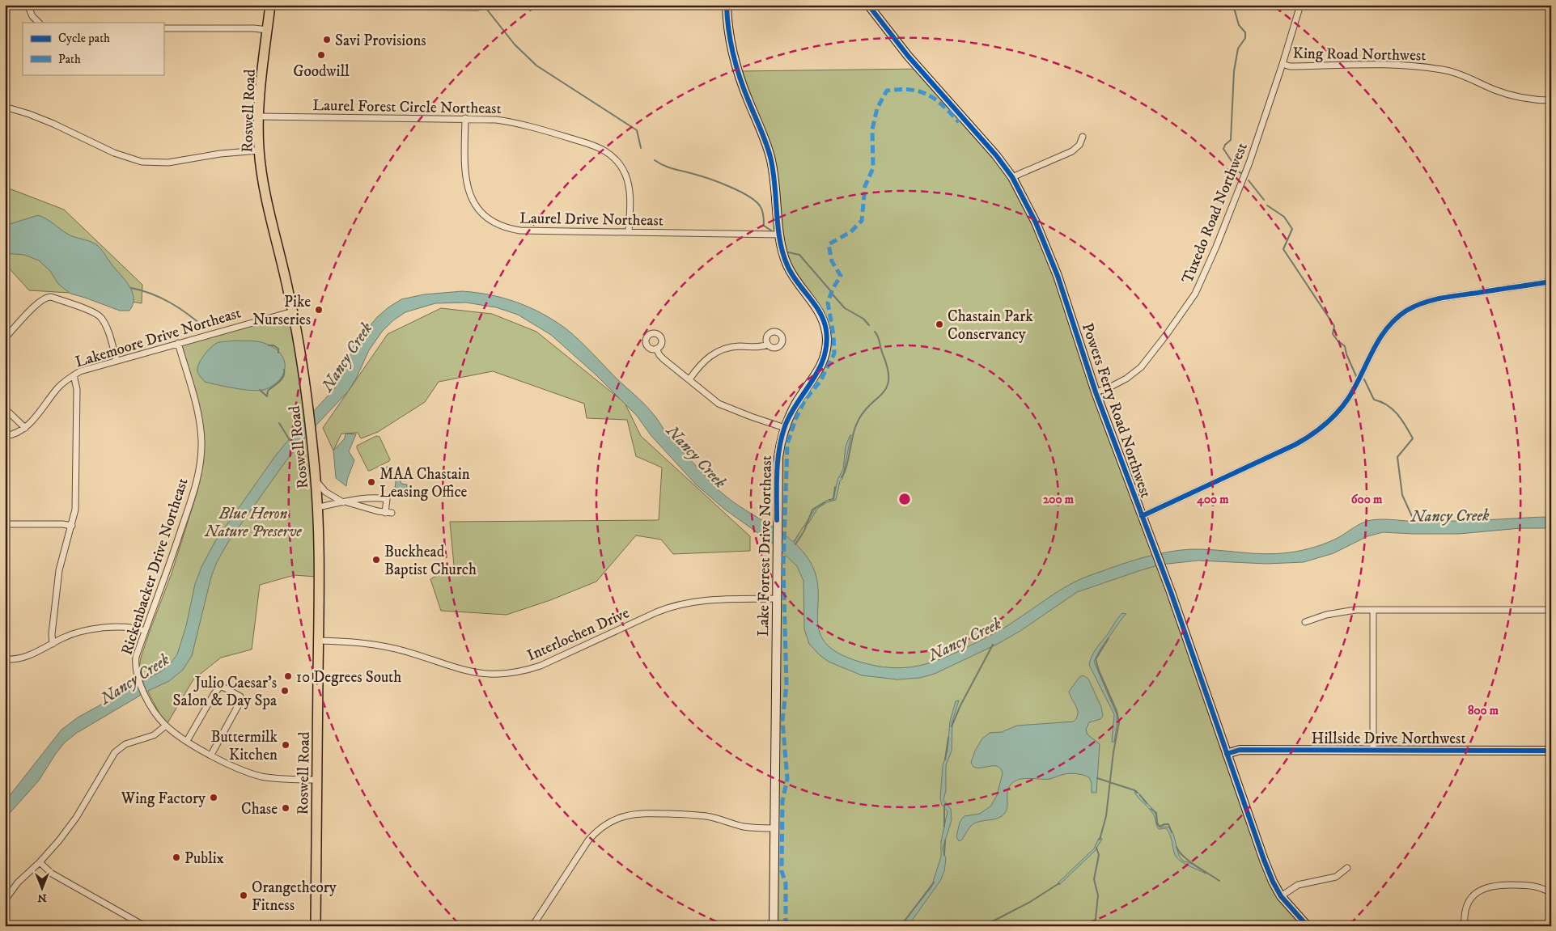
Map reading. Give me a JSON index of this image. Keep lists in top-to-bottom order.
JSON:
{
  "streets": {
    "main road": ["Roswell Road"],
    "street": [
      "King Road Northwest",
      "Laurel Forest Circle Northeast",
      "Tuxedo Road Northwest",
      "Laurel Drive Northeast",
      "Lakemoore Drive Northeast",
      "Powers Ferry Road Northwest",
      "Lake Forrest Drive Northeast",
      "Rickenbacker Drive Northeast",
      "Interlochen Drive",
      "Hillside Drive Northwest"
    ]
  },
  "crossings": [
    ["King Road Northwest", "Tuxedo Road Northwest"],
    ["Laurel Forest Circle Northeast", "Roswell Road"],
    ["Laurel Forest Circle Northeast", "Laurel Drive Northeast"],
    ["Roswell Road", "Lakemoore Drive Northeast"],
    ["Roswell Road", "Rickenbacker Drive Northeast"],
    ["Roswell Road", "Interlochen Drive"],
    ["Tuxedo Road Northwest", "Powers Ferry Road Northwest"],
    ["Laurel Drive Northeast", "Lake Forrest Drive Northeast"],
    ["Lakemoore Drive Northeast", "Rickenbacker Drive Northeast"],
    ["Powers Ferry Road Northwest", "Hillside Drive Northwest"],
    ["Lake Forrest Drive Northeast", "Interlochen Drive"]
  ],
  "water": ["Nancy Creek"],
  "parks": ["Blue Heron Nature Preserve"],
  "places": [
    "Savi Provisions",
    "Goodwill",
    "Pike Nurseries",
    "Chastain Park Conservancy",
    "MAA Chastain Leasing Office",
    "Buckhead Baptist Church",
    "10 Degrees South",
    "Julio Caesar’s Salon & Day Spa",
    "Buttermilk Kitchen",
    "Wing Factory",
    "Chase",
    "Publix",
    "Orangetheory Fitness"
  ],
  "legend": ["Cycle path", "Path"],
  "north": "bottom",
  "rings": [
    "200 m",
    "400 m",
    "600 m",
    "800 m"
  ]
}
